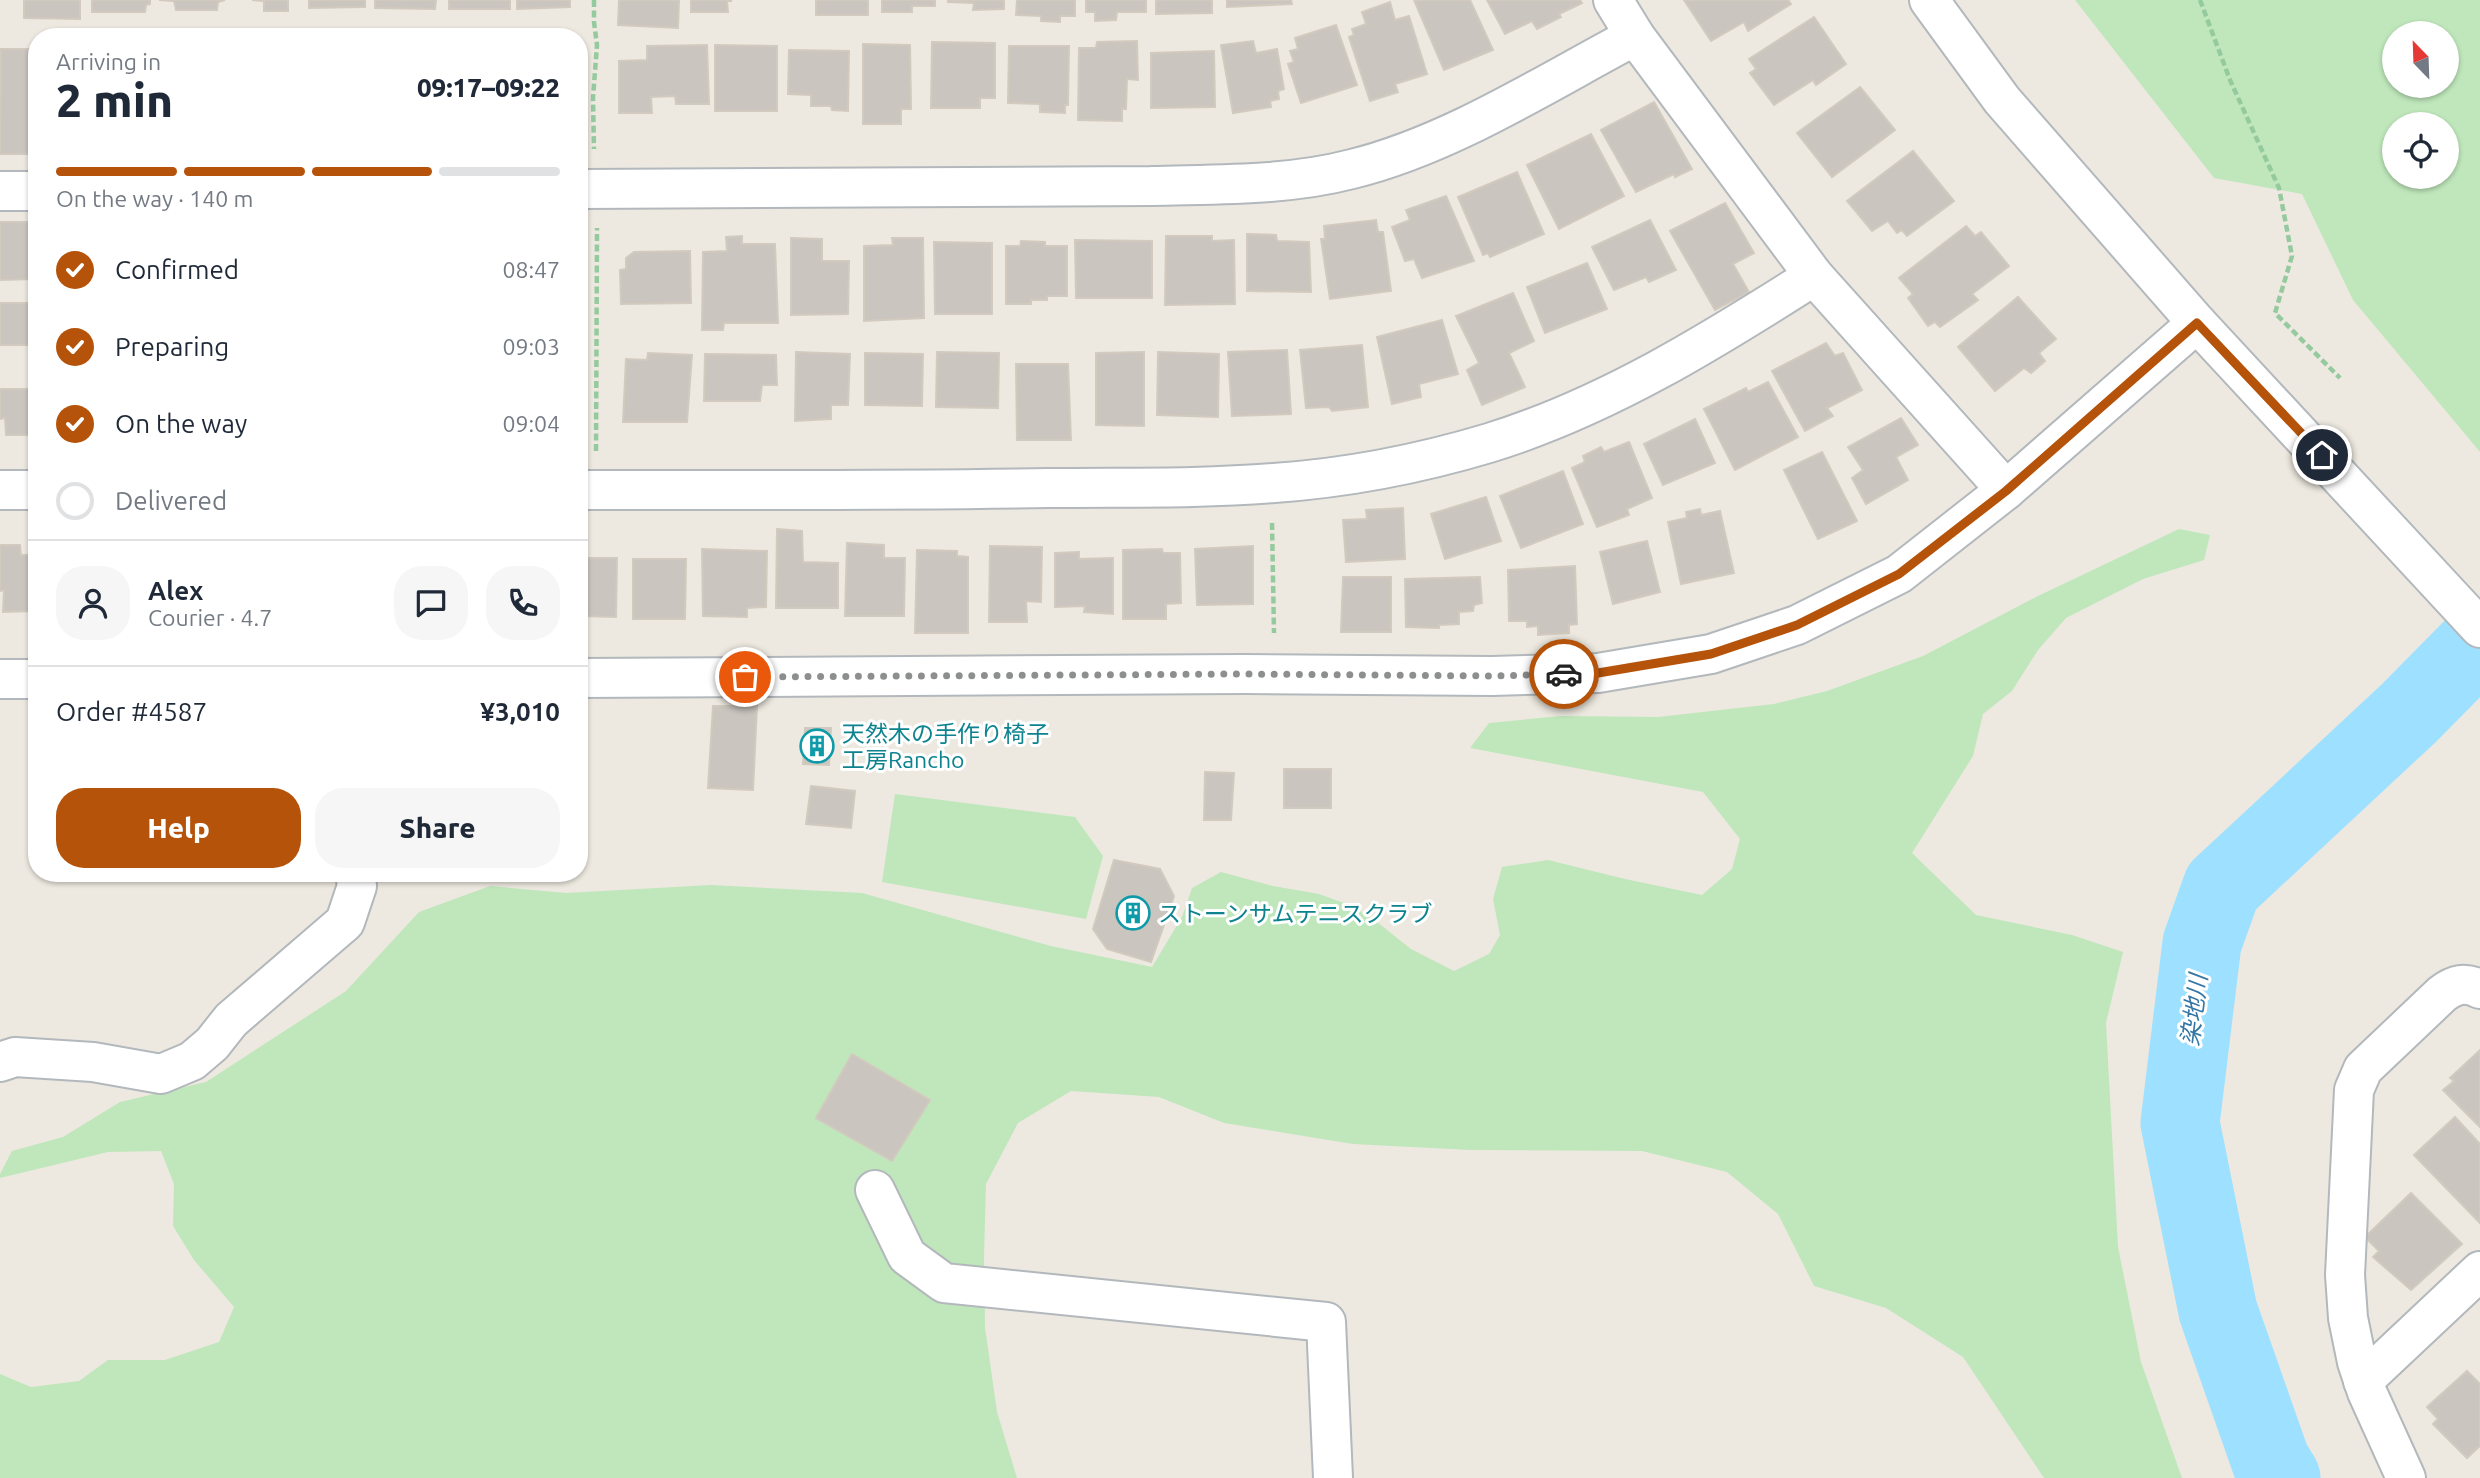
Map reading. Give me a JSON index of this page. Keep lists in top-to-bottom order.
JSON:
{
  "water": ["染地川"],
  "places": {
    "building": ["天然木の手作り椅子 工房Rancho", "ストーンサムテニスクラブ"]
  },
  "north": "top left",
  "page": {
    "heading": ["2 min", "Arriving in", "09:17–09:22"],
    "panel": [
      "Alex",
      "Courier · 4.7",
      "Order #4587",
      "¥3,010"
    ],
    "bar": "On the way · 140 m",
    "list": [
      ["Confirmed", "08:47"],
      ["Preparing", "09:03"],
      ["On the way", "09:04"],
      "Delivered"
    ],
    "buttons": ["Help", "Share"]
  }
}
